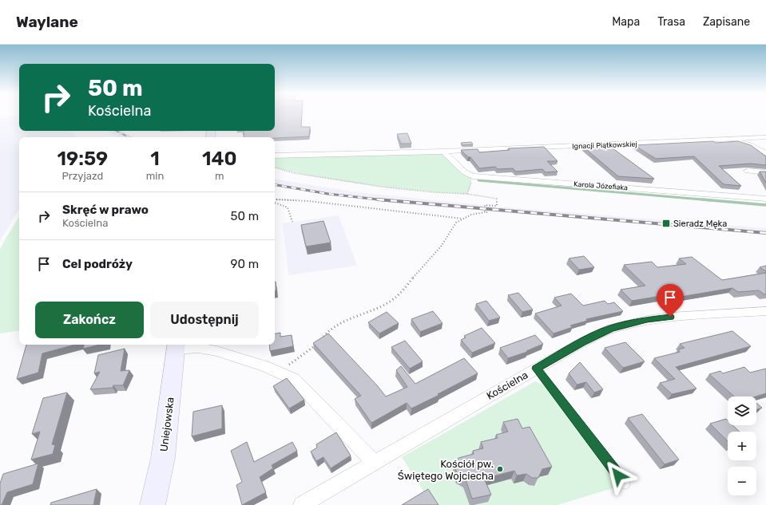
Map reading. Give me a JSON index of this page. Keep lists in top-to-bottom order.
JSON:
{
  "streets": {
    "main road": ["Uniejowska"],
    "street": ["Ignacji Piątkowskiej", "Karola Józefiaka", "Kościelna"]
  },
  "crossings": [
    ["Ignacji Piątkowskiej", "Karola Józefiaka"]
  ],
  "places": {
    "transit": ["Sieradz Męka"],
    "other": ["Kościół pw. Świętego Wojciecha"]
  },
  "page": {
    "header": "Waylane",
    "nav": ["Mapa", "Trasa", "Zapisane"],
    "turn": ["50 m", "Kościelna"],
    "eta": [
      "19:59",
      "Przyjazd",
      "1",
      "min",
      "140",
      "m"
    ],
    "list": [
      {
        "name": "Skręć w prawo",
        "note": "Kościelna",
        "value": "50 m"
      },
      {
        "name": "Cel podróży",
        "value": "90 m"
      }
    ],
    "buttons": ["Zakończ", "Udostępnij"],
    "map_buttons": ["+", "−"]
  }
}
